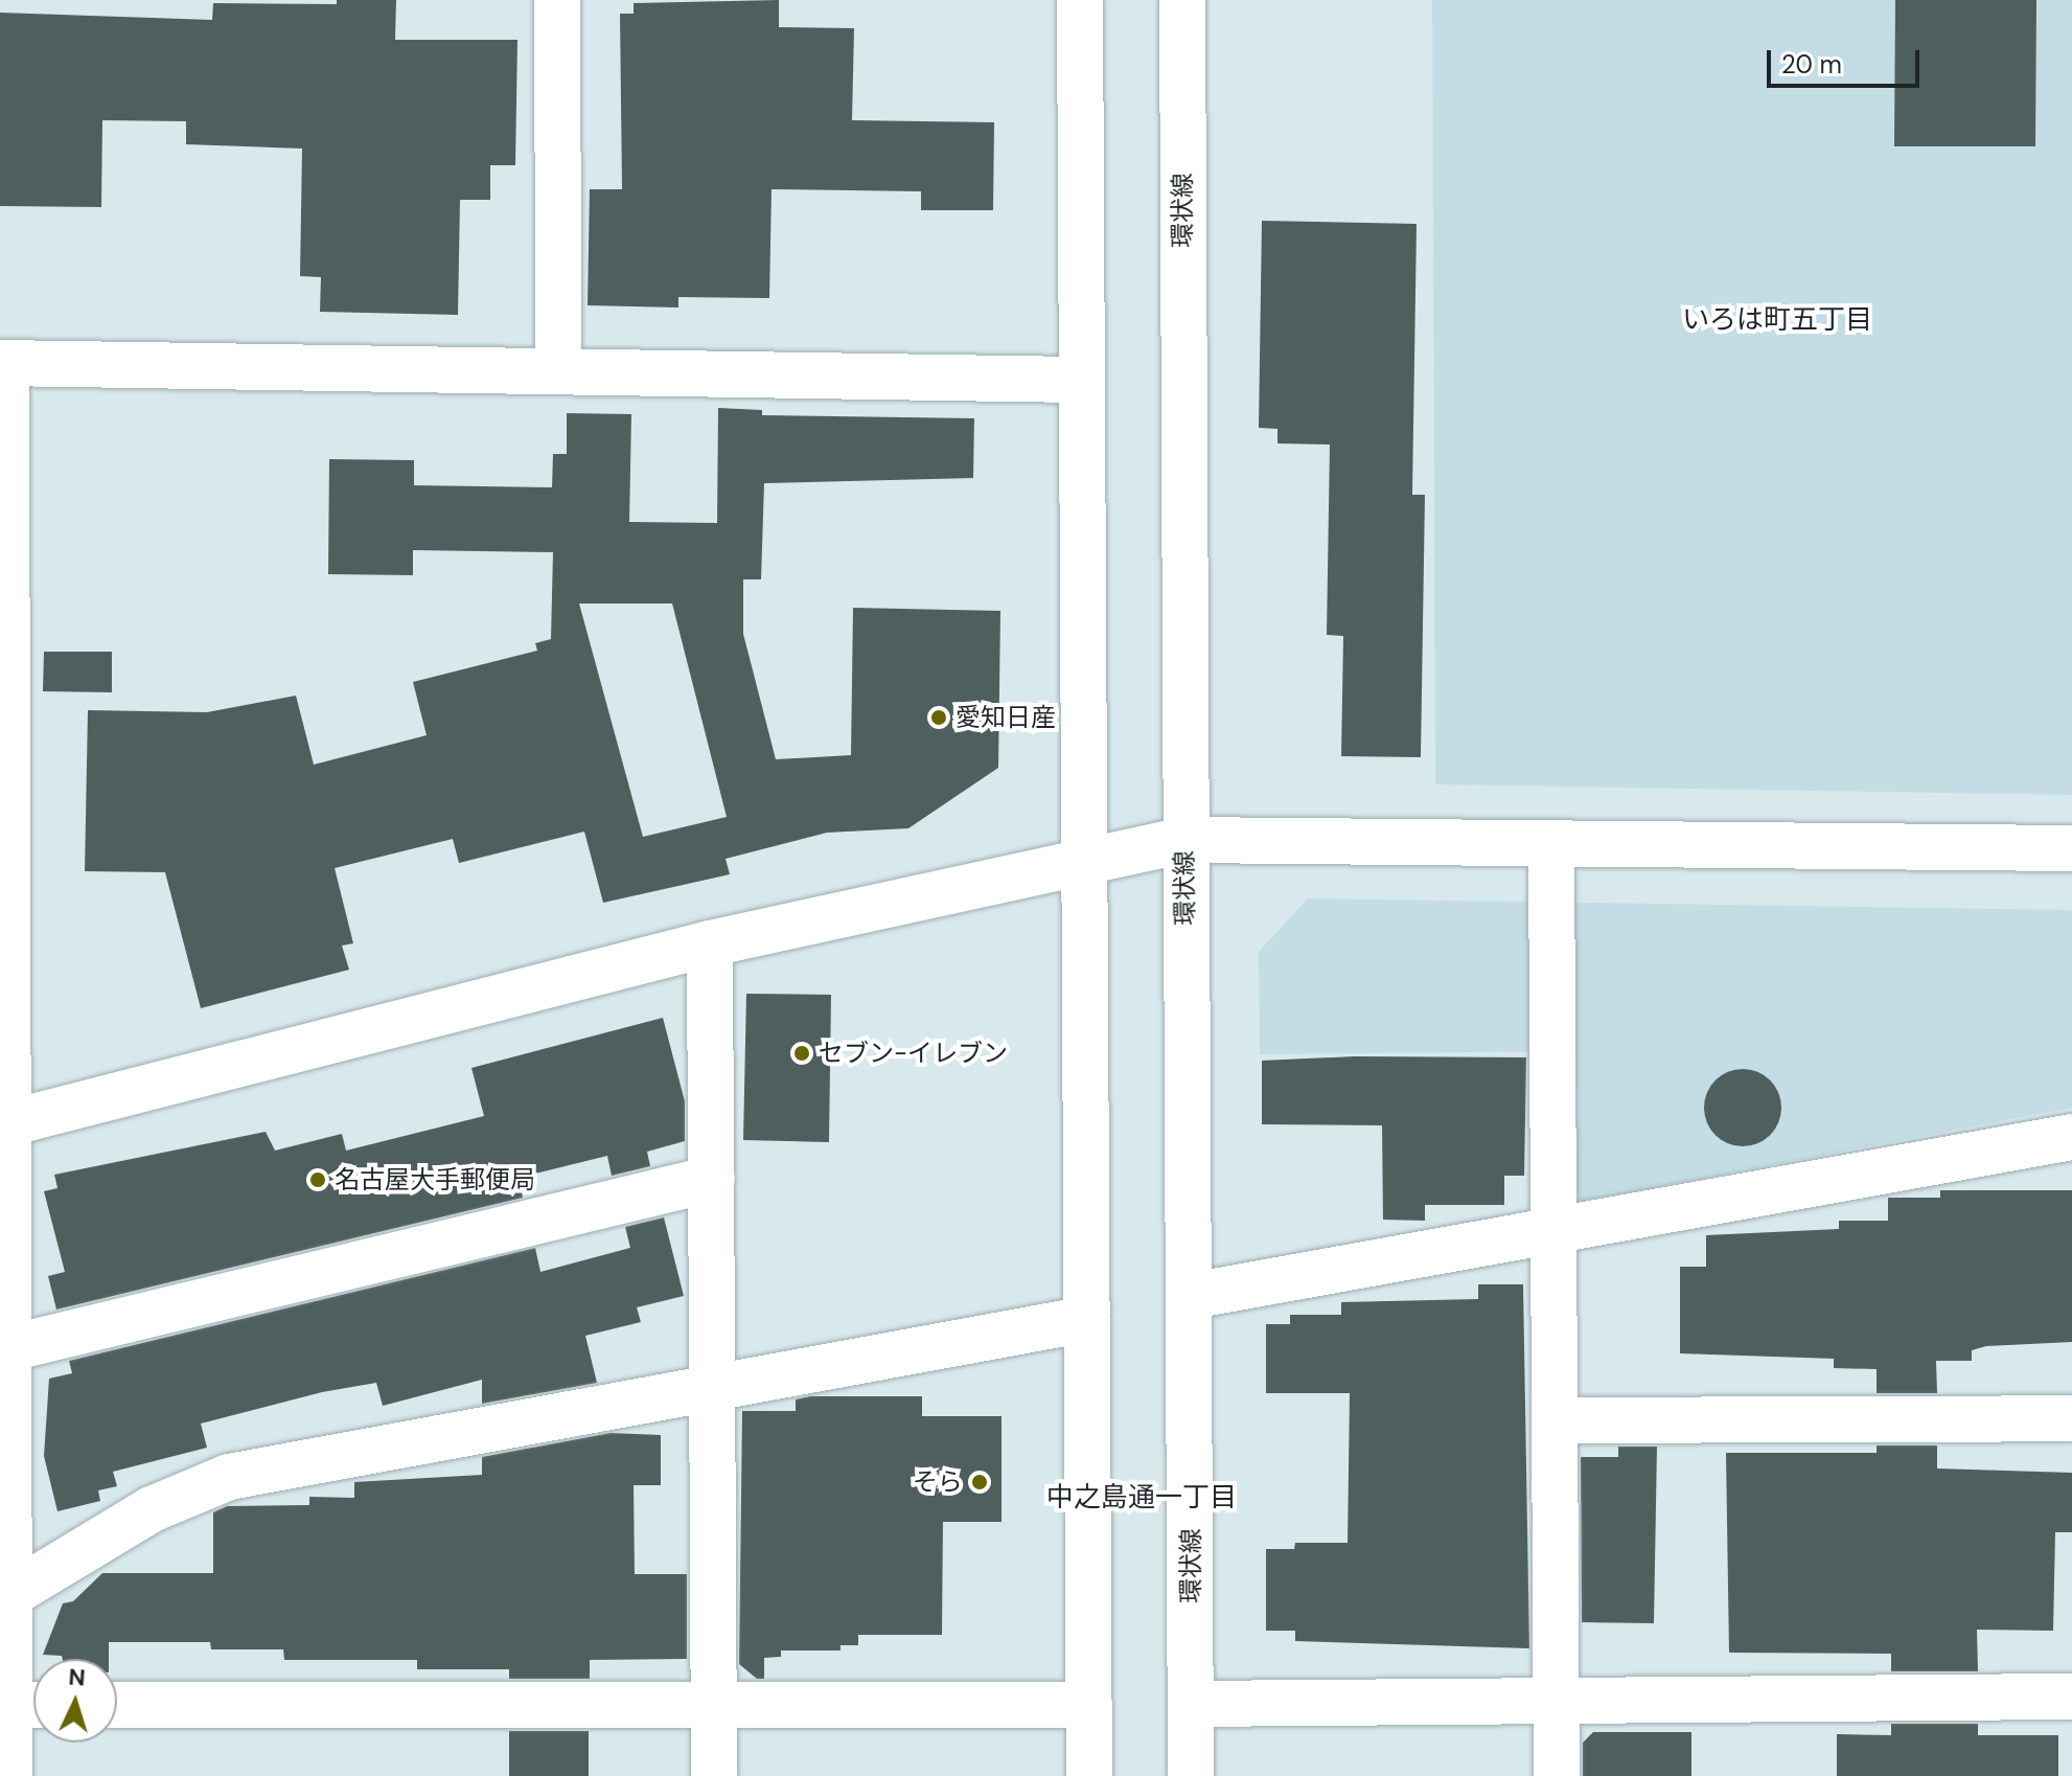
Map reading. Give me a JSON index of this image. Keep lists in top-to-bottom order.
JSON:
{
  "streets": {
    "street": ["環状線"]
  },
  "districts": ["いろは町五丁目", "中之島通一丁目"],
  "places": [
    "愛知日産",
    "セブン-イレブン",
    "名古屋大手郵便局",
    "そら"
  ],
  "scale_bar": "20 m",
  "north": "top"
}
